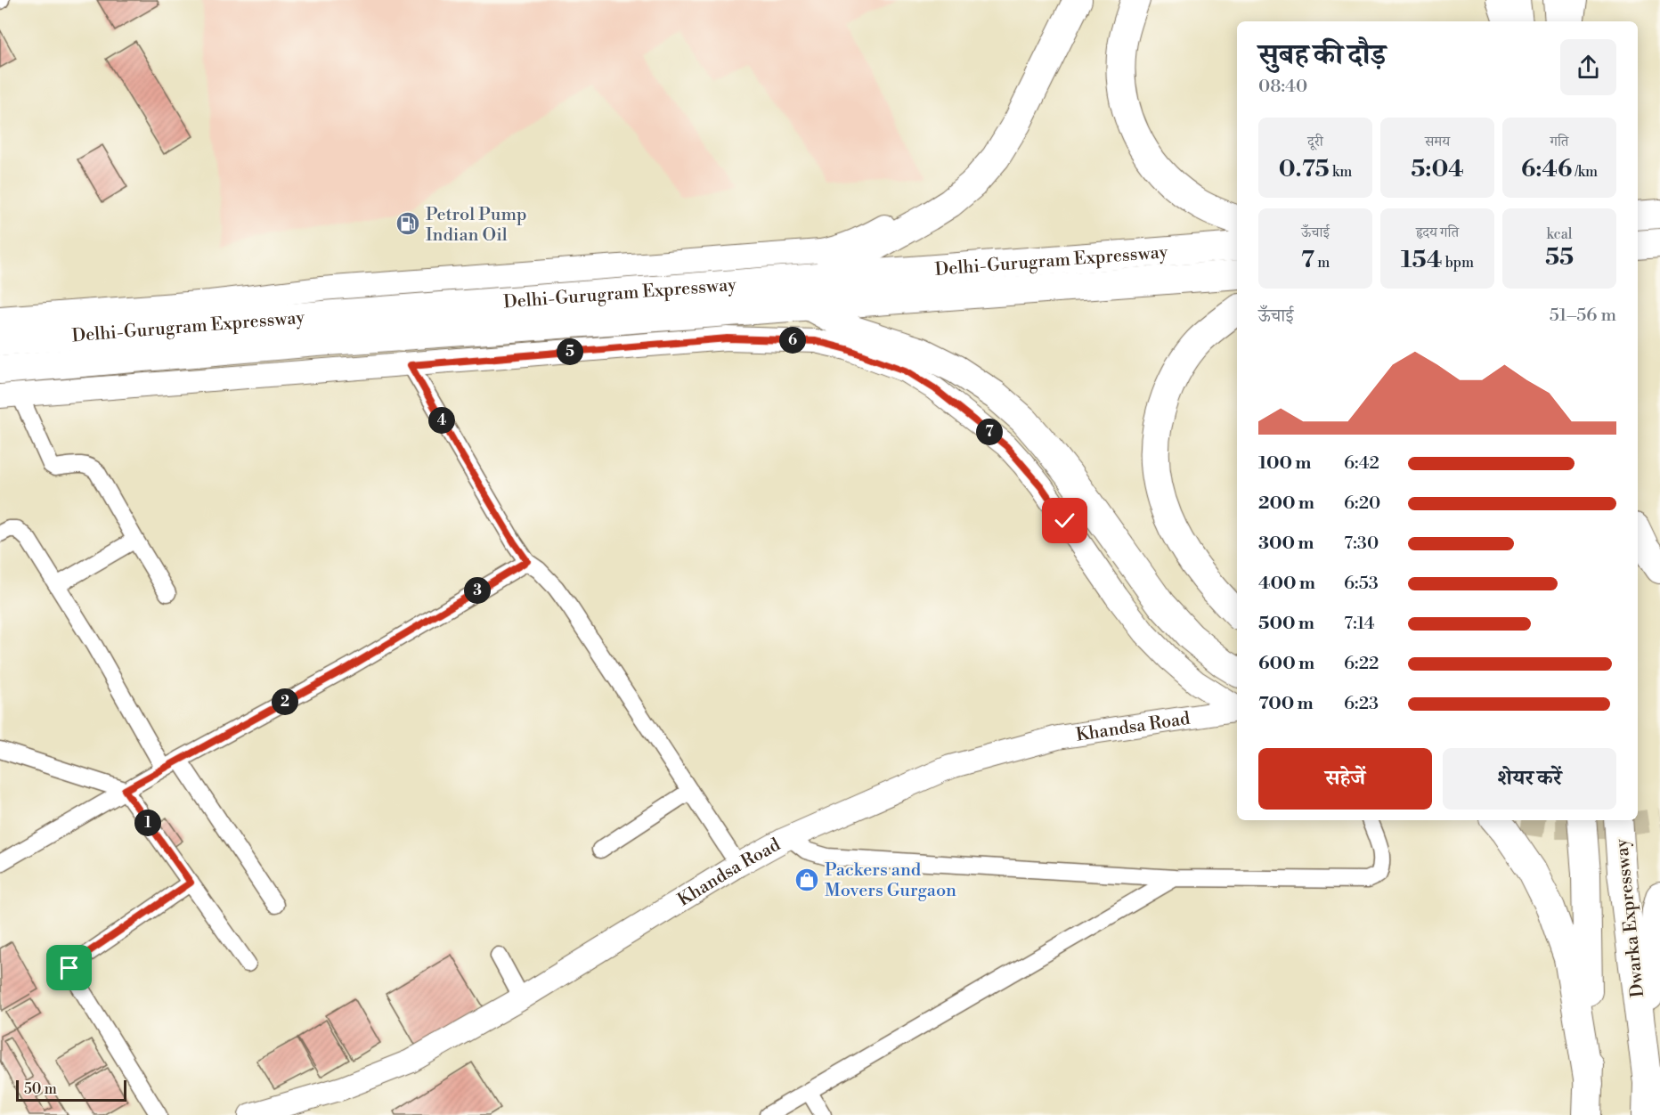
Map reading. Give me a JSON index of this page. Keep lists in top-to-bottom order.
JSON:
{
  "streets": {
    "highway": ["Delhi-Gurugram Expressway", "Dwarka Expressway"],
    "main road": ["Khandsa Road"]
  },
  "places": {
    "fuel station": ["Petrol Pump Indian Oil"],
    "shop": ["Packers and Movers Gurgaon"]
  },
  "scale_bar": "50 m",
  "page": {
    "heading": ["सुबह की दौड़", "08:40"],
    "stats": [
      ["दूरी", "0.75 km"],
      ["समय", "5:04"],
      ["गति", "6:46 /km"],
      ["ऊँचाई", "7 m"],
      ["हृदय गति", "154 bpm"],
      ["kcal", "55"]
    ],
    "chart": ["ऊँचाई", "51–56 m"],
    "pins": [
      "6",
      "5",
      "4",
      "7",
      "3",
      "2",
      "1"
    ],
    "list": [
      {
        "name": "100 m",
        "note": "6:42"
      },
      {
        "name": "200 m",
        "note": "6:20"
      },
      {
        "name": "300 m",
        "note": "7:30"
      },
      {
        "name": "400 m",
        "note": "6:53"
      },
      {
        "name": "500 m",
        "note": "7:14"
      },
      {
        "name": "600 m",
        "note": "6:22"
      },
      {
        "name": "700 m",
        "note": "6:23"
      }
    ],
    "buttons": ["सहेजें", "शेयर करें"],
    "scale": "50 m"
  }
}
